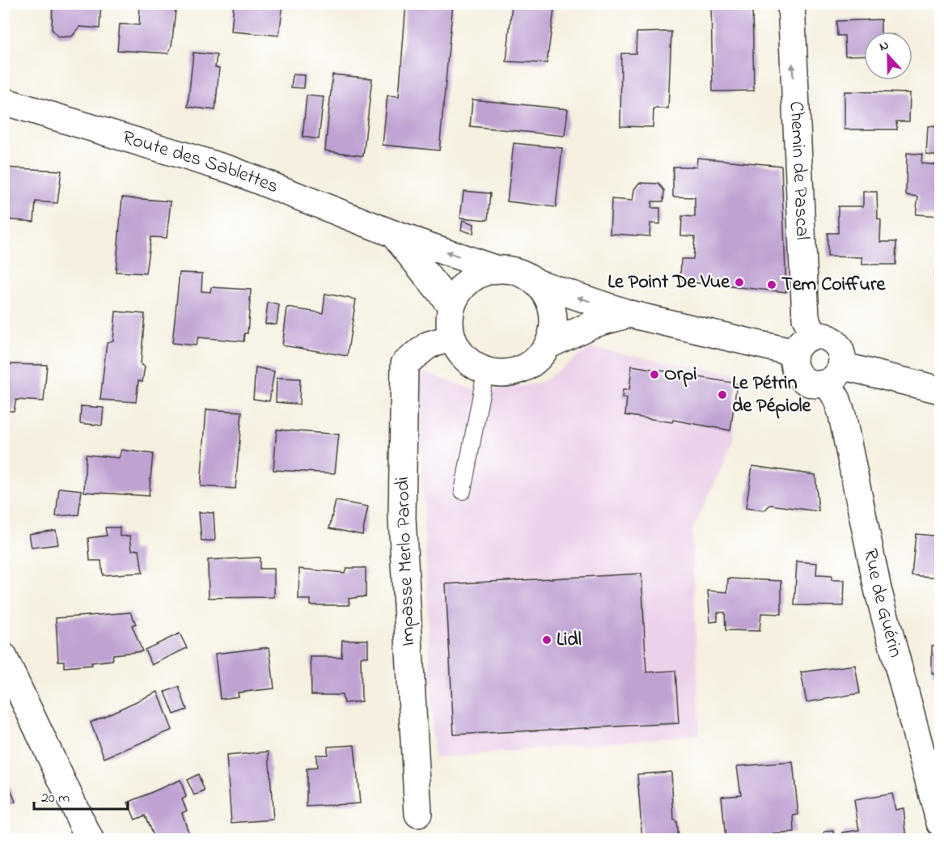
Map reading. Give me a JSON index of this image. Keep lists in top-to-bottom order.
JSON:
{
  "streets": {
    "main road": [
      "Route des Sablettes",
      "Chemin de Pascal",
      "Impasse Merlo Parodi",
      "Rue de Guérin"
    ]
  },
  "crossings": [
    ["Route des Sablettes", "Impasse Merlo Parodi"],
    ["Chemin de Pascal", "Rue de Guérin"]
  ],
  "one_way": ["Chemin de Pascal"],
  "places": [
    "Le Point De Vue",
    "Tem Coiffure",
    "Orpi",
    "Le Pétrin de Pépiole",
    "Lidl"
  ],
  "scale_bar": "20 m",
  "north": "top"
}
